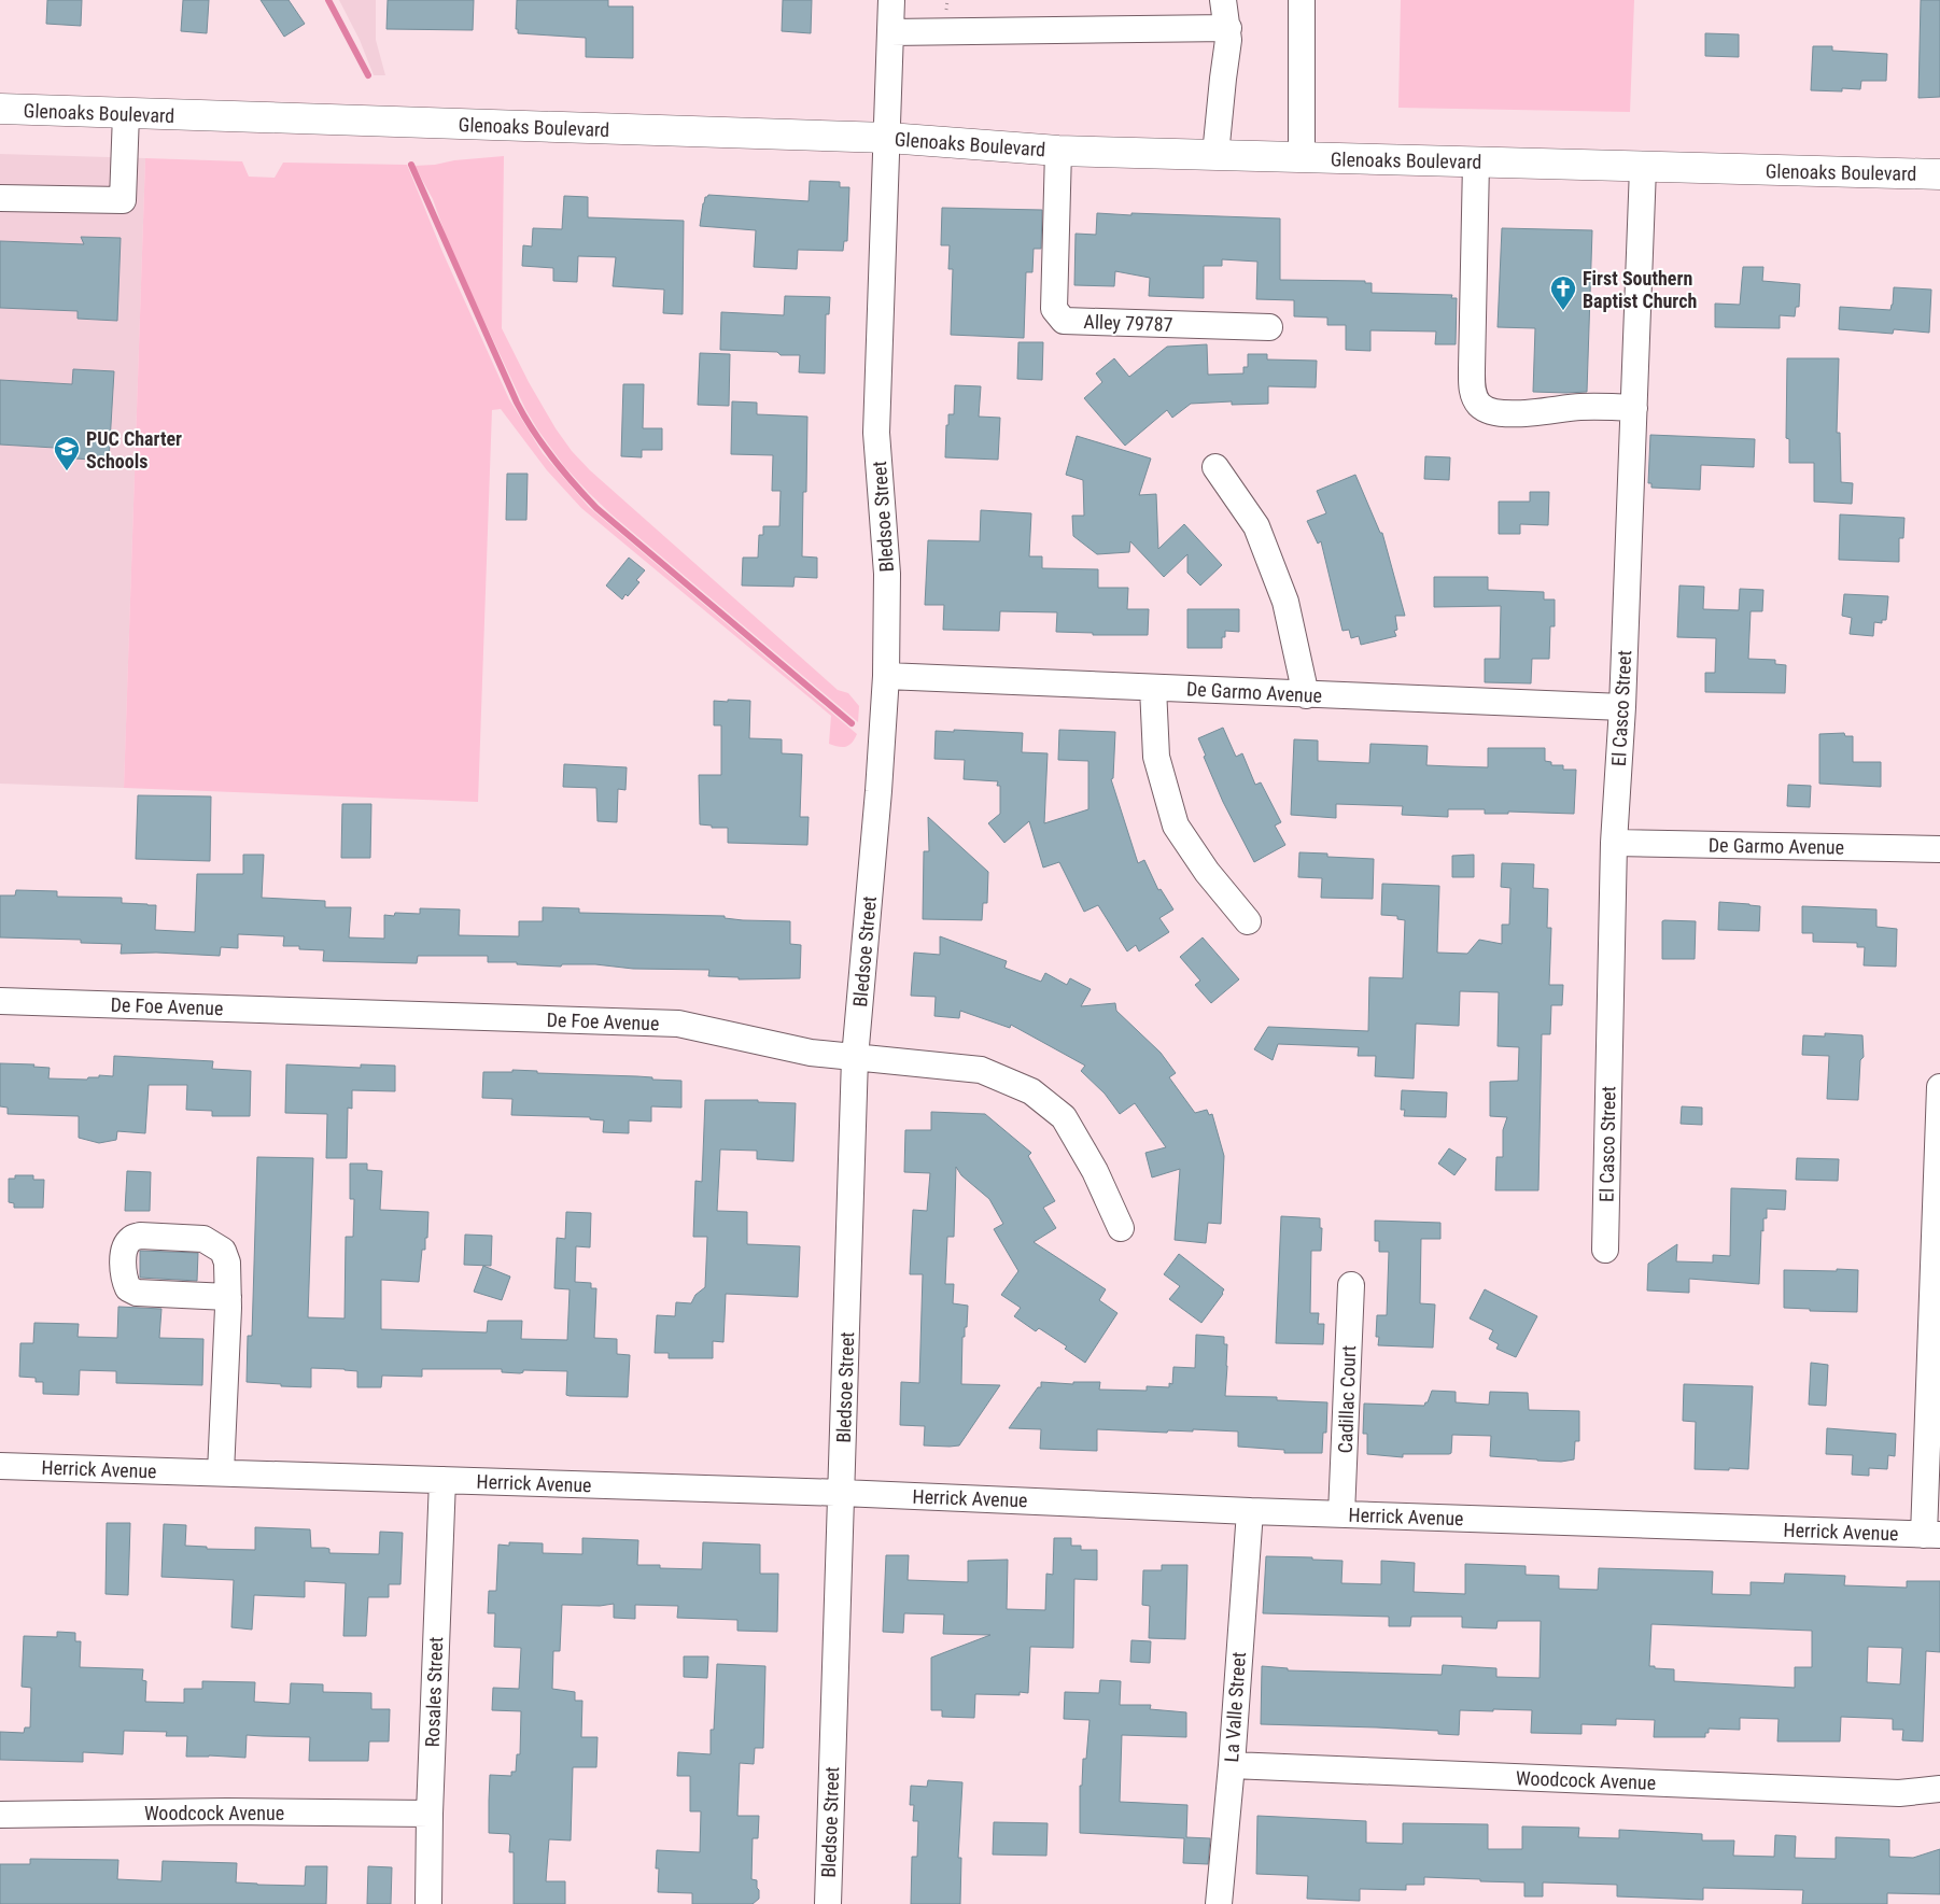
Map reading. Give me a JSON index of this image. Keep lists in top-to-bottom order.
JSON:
{
  "streets": {
    "main road": ["Glenoaks Boulevard"],
    "street": [
      "Alley 79787",
      "Bledsoe Street",
      "De Garmo Avenue",
      "El Casco Street",
      "De Foe Avenue",
      "Cadillac Court",
      "Herrick Avenue",
      "Rosales Street",
      "La Valle Street",
      "Woodcock Avenue"
    ]
  },
  "crossings": [
    ["Glenoaks Boulevard", "Alley 79787"],
    ["Glenoaks Boulevard", "Bledsoe Street"],
    ["Glenoaks Boulevard", "El Casco Street"],
    ["Bledsoe Street", "De Garmo Avenue"],
    ["Bledsoe Street", "De Foe Avenue"],
    ["Bledsoe Street", "Herrick Avenue"],
    ["De Garmo Avenue", "El Casco Street"],
    ["Cadillac Court", "Herrick Avenue"],
    ["Herrick Avenue", "Rosales Street"],
    ["Herrick Avenue", "La Valle Street"],
    ["Rosales Street", "Woodcock Avenue"],
    ["La Valle Street", "Woodcock Avenue"]
  ],
  "places": {
    "church": ["First Southern Baptist Church"],
    "school or university": ["PUC Charter Schools"]
  }
}
